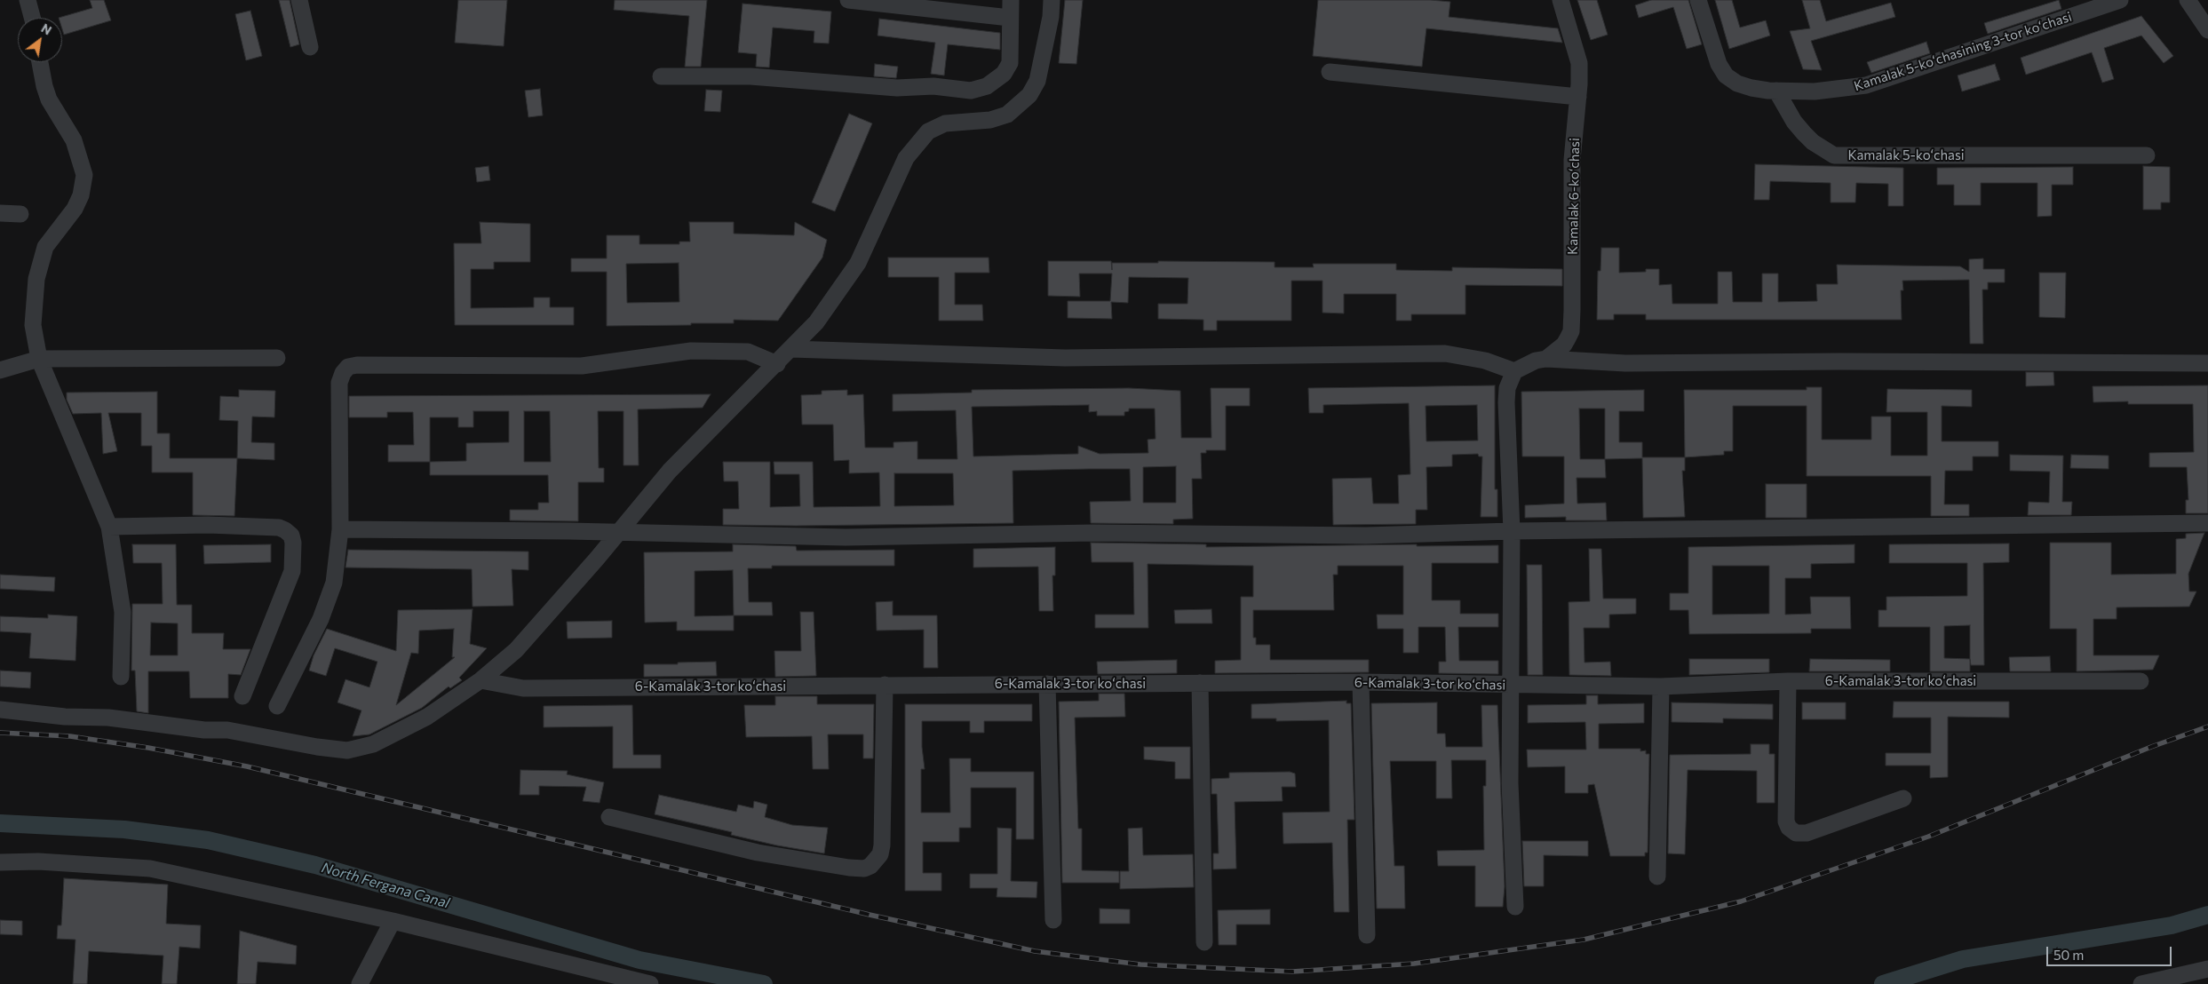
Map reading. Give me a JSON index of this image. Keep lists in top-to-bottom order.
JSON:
{
  "streets": {
    "street": [
      "Kamalak 5-koʻchasining 3-tor koʻchasi",
      "Kamalak 5-koʻchasi",
      "Kamalak 6-koʻchasi",
      "6-Kamalak 3-tor koʻchasi"
    ]
  },
  "crossings": [
    ["Kamalak 5-koʻchasining 3-tor koʻchasi", "Kamalak 5-koʻchasi"]
  ],
  "water": ["North Fergana Canal"],
  "scale_bar": "50 m",
  "north": "top right"
}
